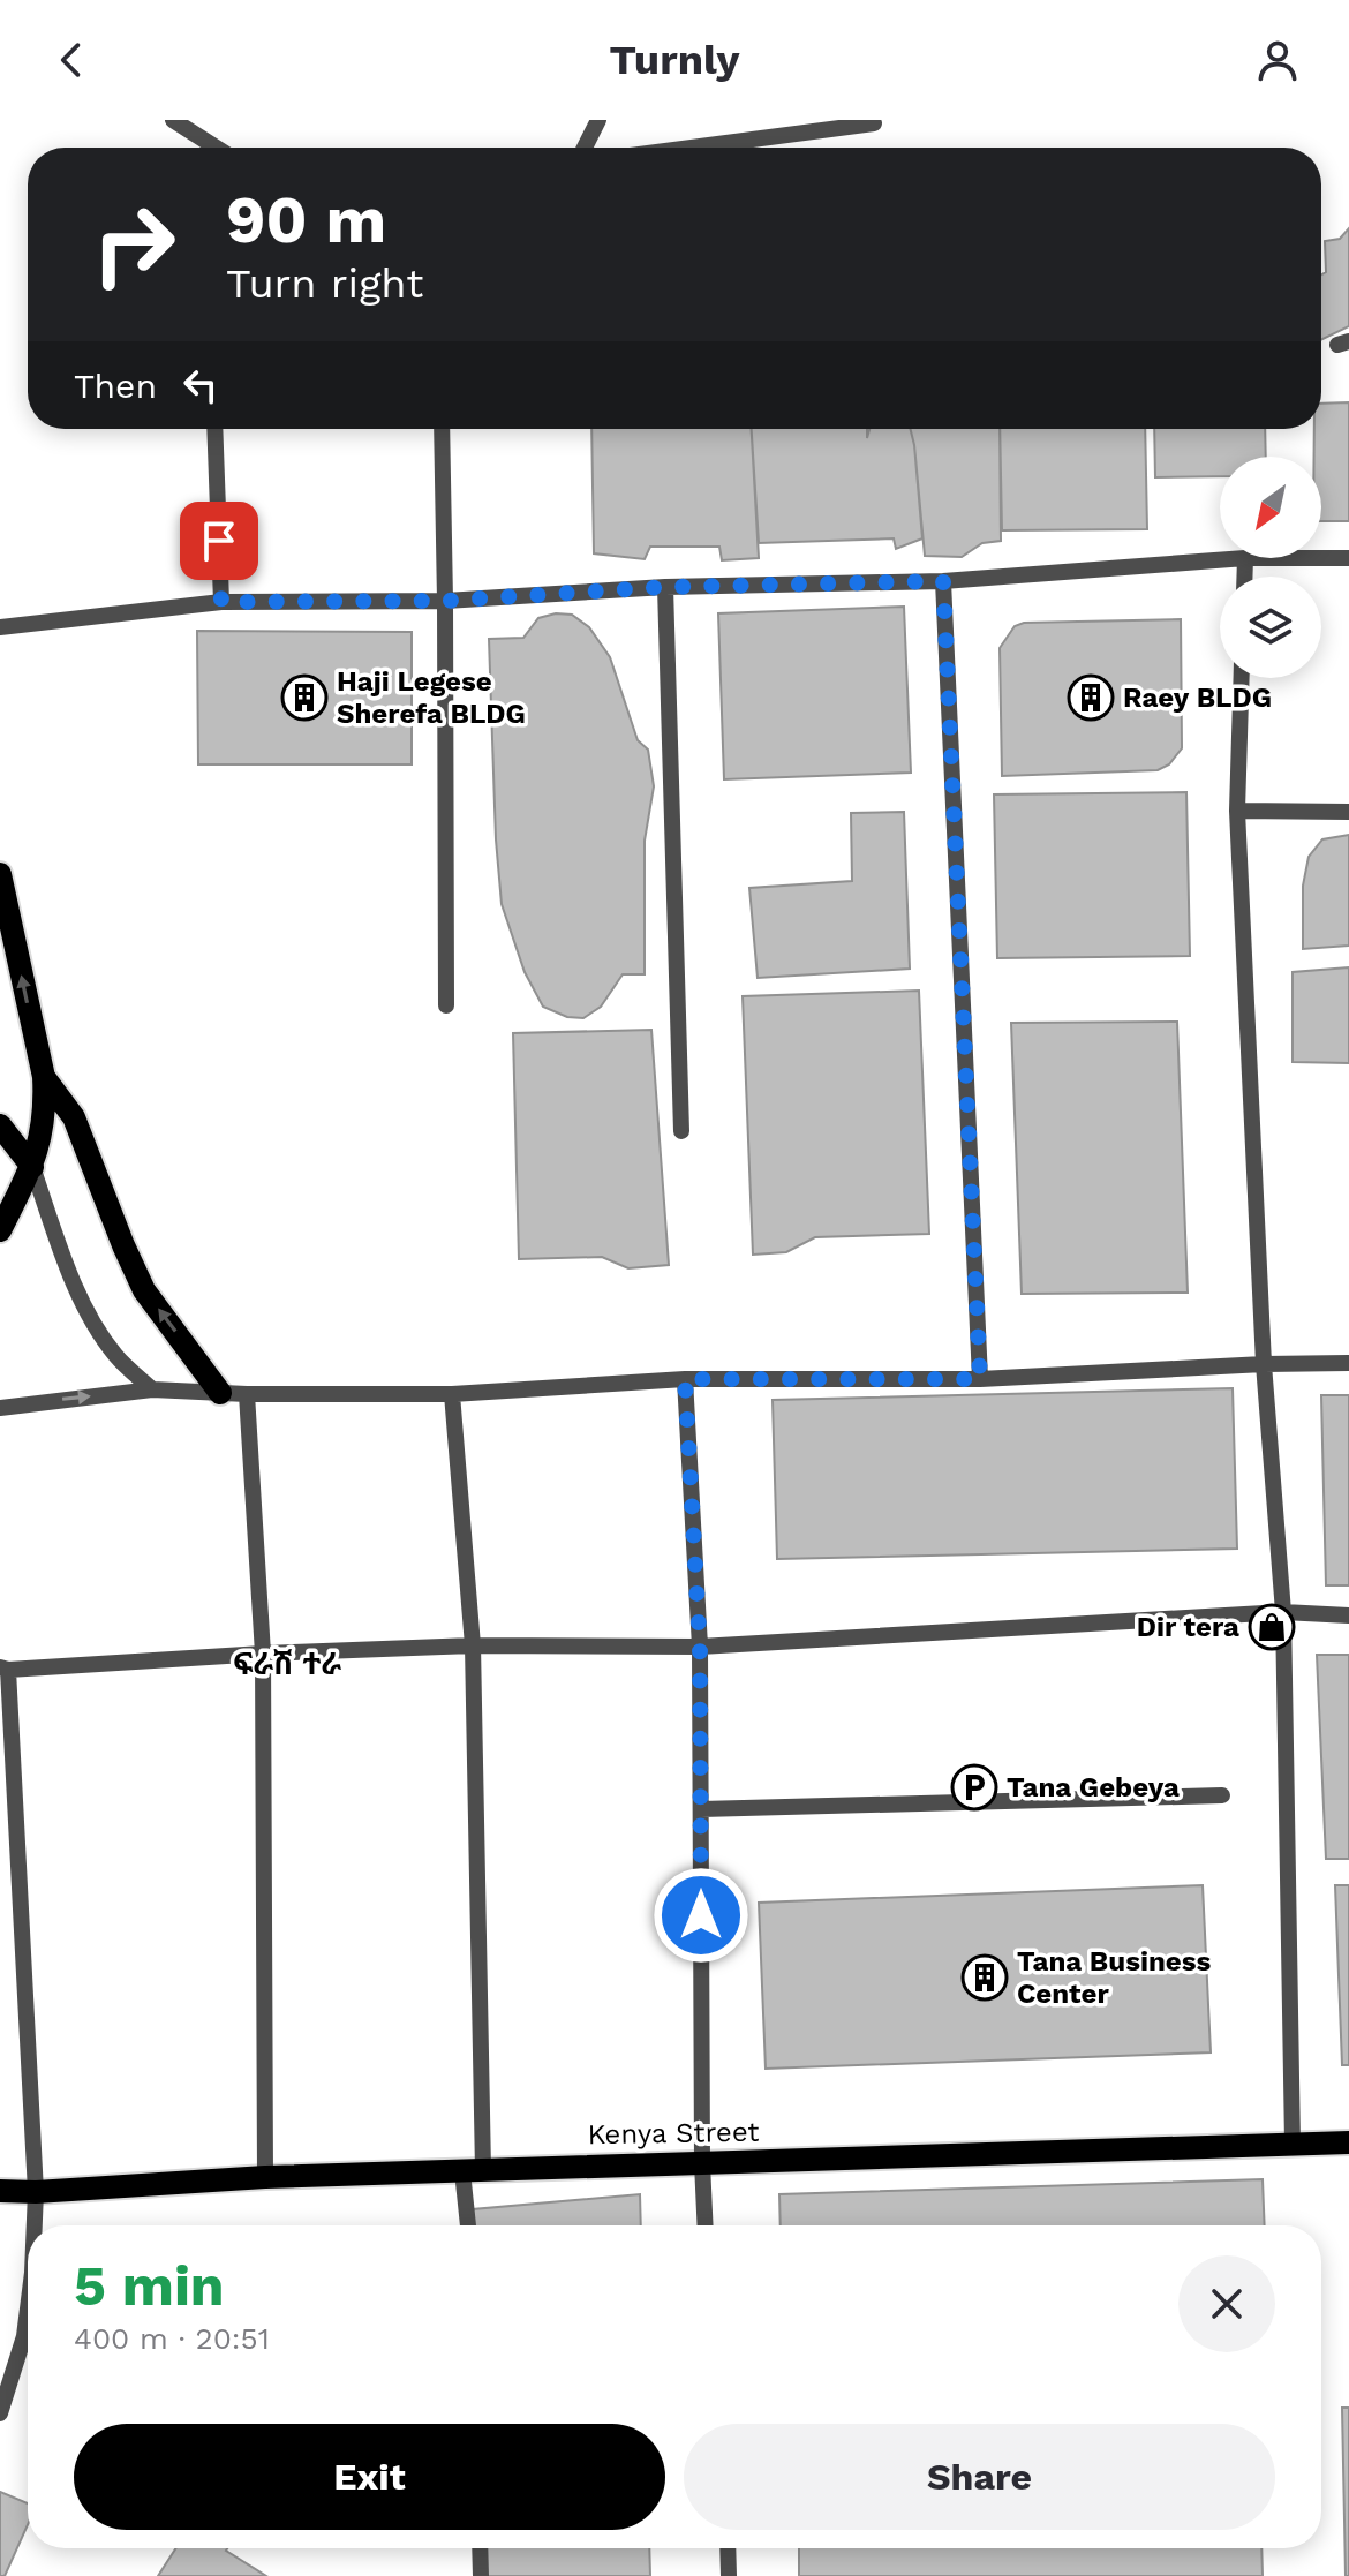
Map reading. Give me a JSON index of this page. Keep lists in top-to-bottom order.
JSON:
{
  "streets": {
    "main road": ["Kenya Street"]
  },
  "districts": ["ፍራሽ ተራ"],
  "places": {
    "building": ["Haji Legese Sherefa BLDG", "Raey BLDG", "Tana Business Center"],
    "shop": ["Dir tera"],
    "parking": ["Tana Gebeya"]
  },
  "north": "bottom left",
  "page": {
    "header": "Turnly",
    "turn": ["90 m", "Turn right"],
    "then": "Then",
    "heading": ["5 min", "400 m · 20:51"],
    "buttons": ["Exit", "Share"]
  }
}
